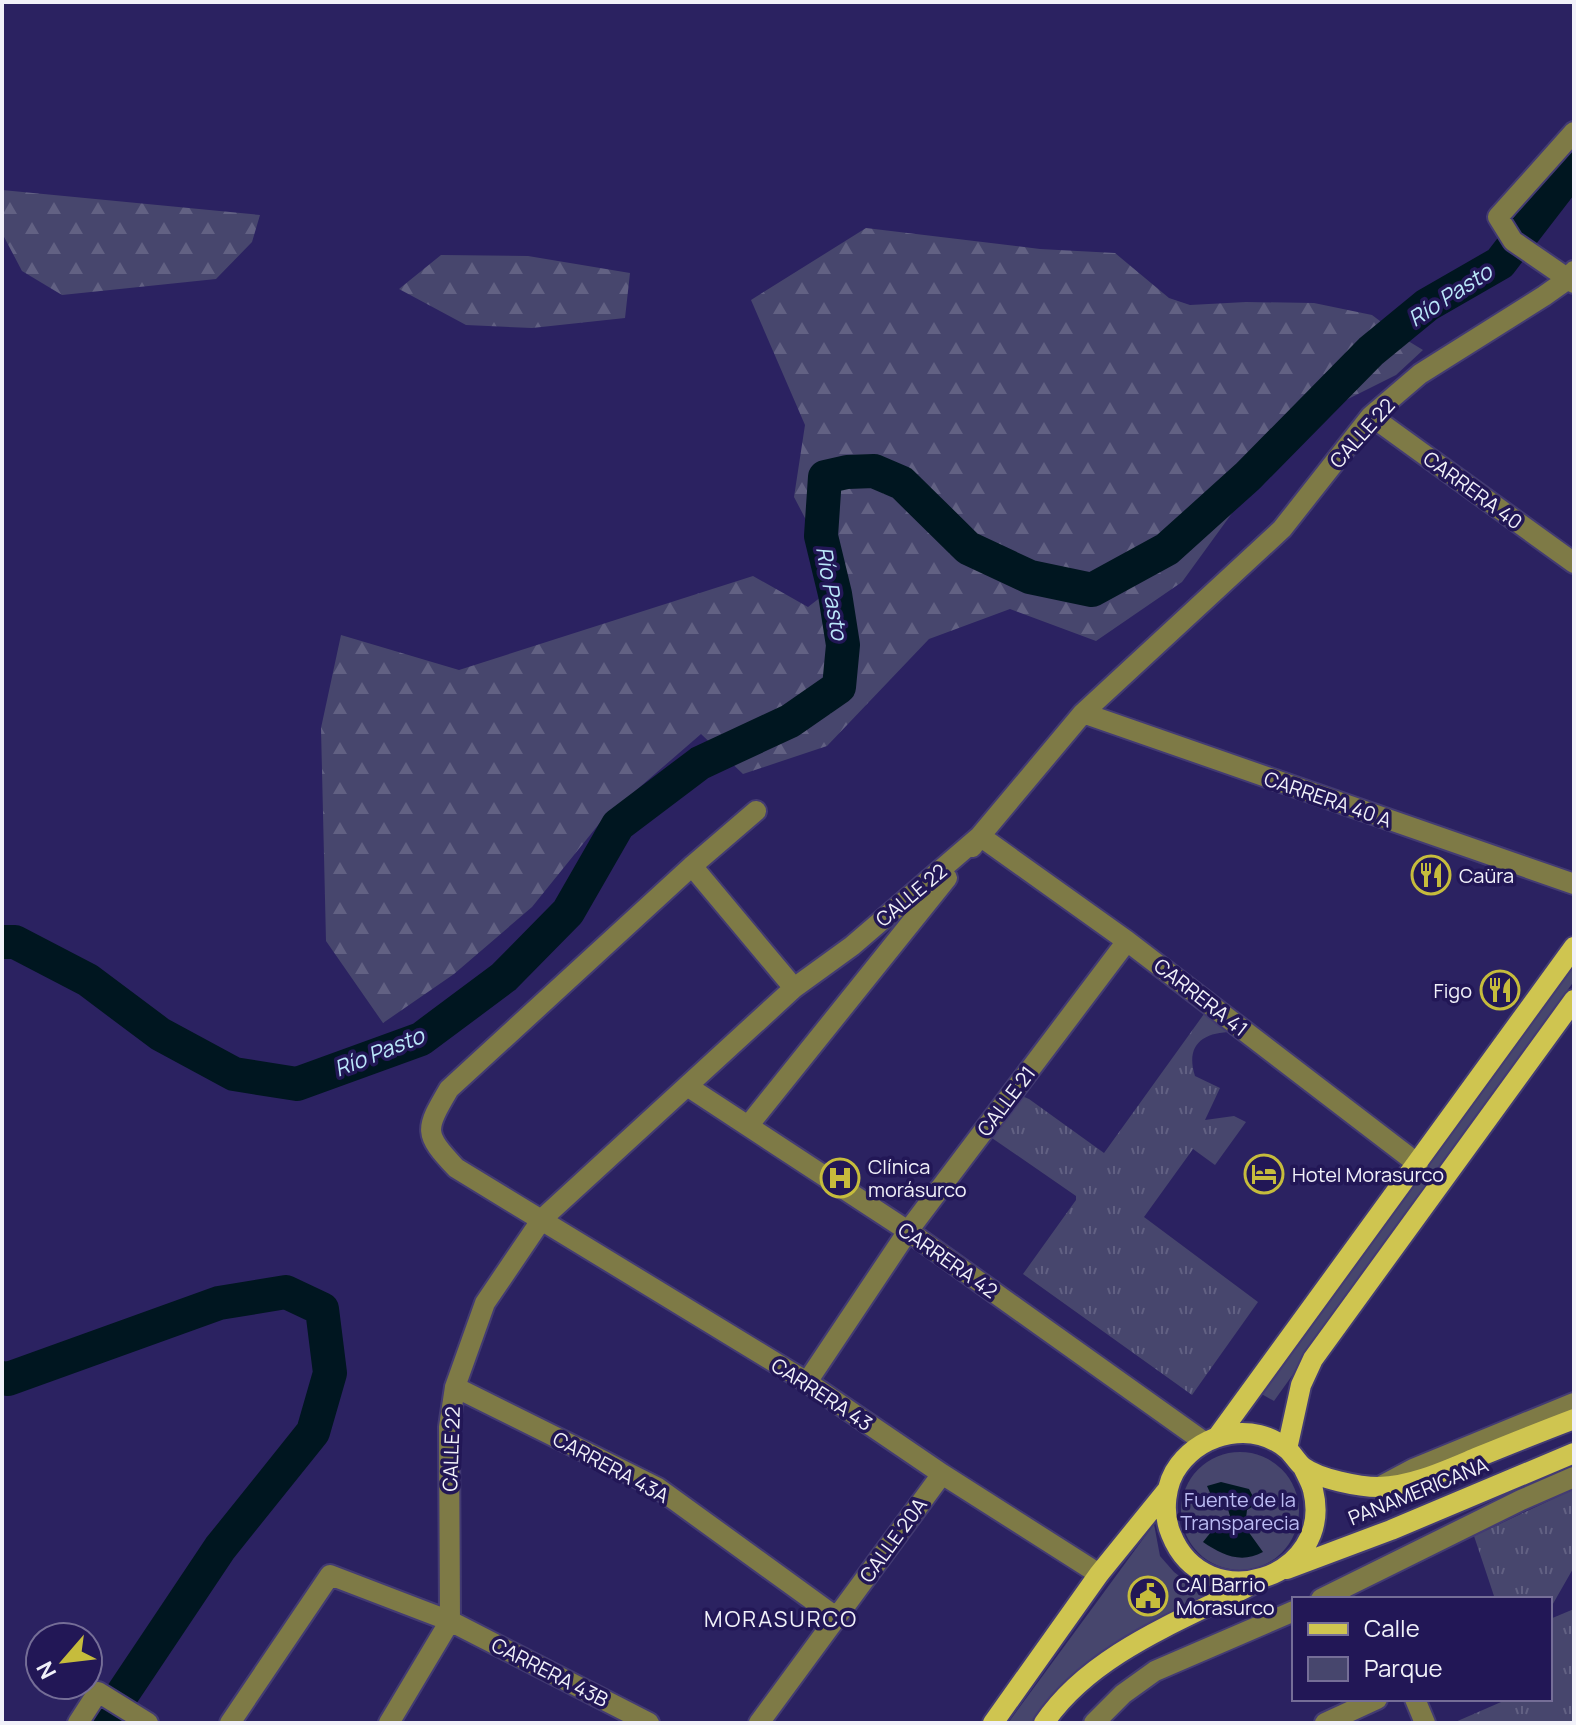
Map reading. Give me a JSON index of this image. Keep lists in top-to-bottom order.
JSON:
{
  "streets": {
    "main road": ["PANAMERICANA"],
    "street": [
      "CALLE 22",
      "CARRERA 40",
      "CARRERA 40 A",
      "CARRERA 41",
      "CALLE 21",
      "CARRERA 42",
      "CARRERA 43",
      "CARRERA 43A",
      "CALLE 20A",
      "CARRERA 43B"
    ]
  },
  "crossings": [
    ["CALLE 22", "CARRERA 40"],
    ["CALLE 22", "CARRERA 40 A"],
    ["CALLE 22", "CARRERA 41"],
    ["CALLE 22", "CARRERA 42"],
    ["CALLE 22", "CARRERA 43"],
    ["CALLE 22", "CARRERA 43A"],
    ["CALLE 22", "CARRERA 43B"],
    ["CARRERA 41", "CALLE 21"],
    ["CALLE 21", "CARRERA 42"],
    ["CALLE 21", "CARRERA 43"],
    ["CARRERA 42", "PANAMERICANA"],
    ["CARRERA 43", "CALLE 20A"],
    ["CARRERA 43A", "CALLE 20A"]
  ],
  "districts": ["MORASURCO"],
  "water": ["Río Pasto"],
  "parks": ["Fuente de la Transparecia"],
  "places": {
    "restaurant": ["Caüra", "Figo"],
    "hotel": ["Hotel Morasurco"],
    "hospital": ["Clínica morásurco"],
    "public building": ["CAI Barrio Morasurco"]
  },
  "legend": ["Calle", "Parque"],
  "north": "bottom left"
}
